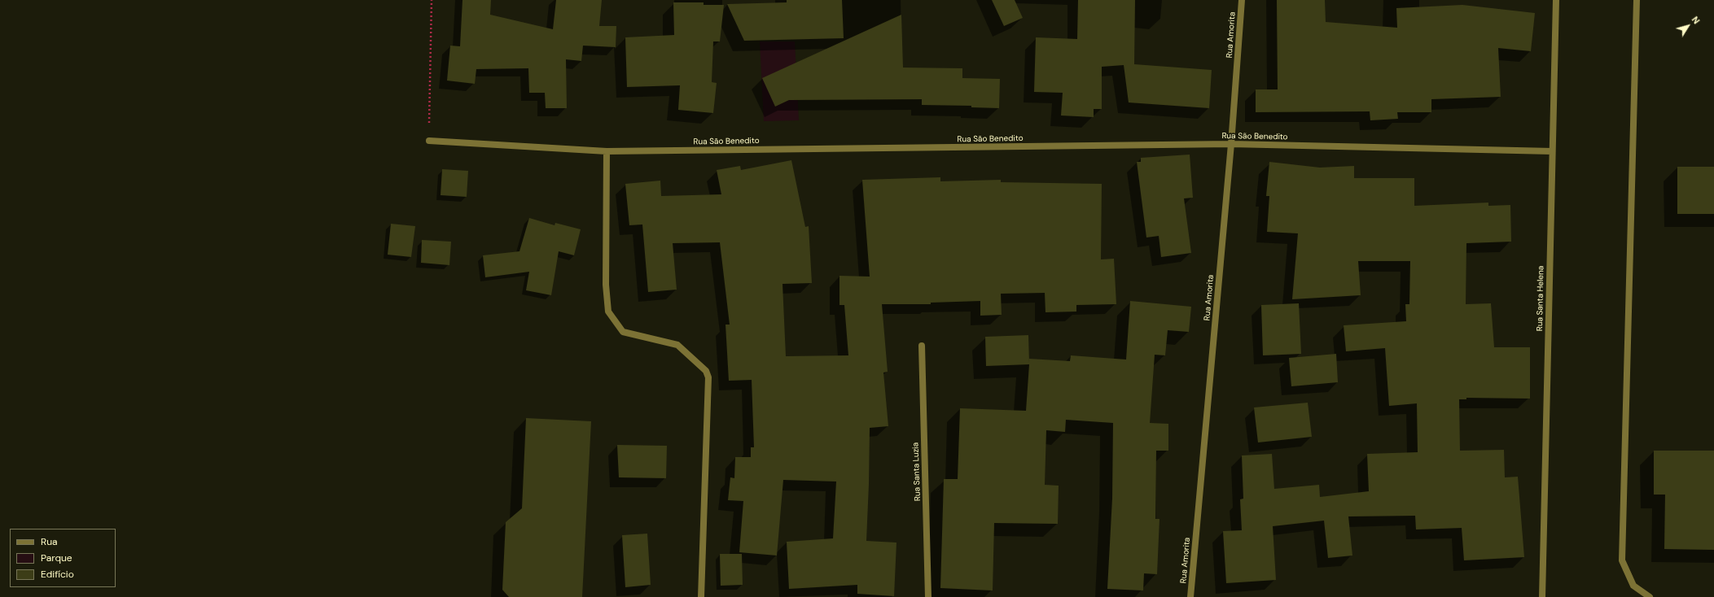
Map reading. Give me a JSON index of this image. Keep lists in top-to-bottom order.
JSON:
{
  "streets": {
    "street": [
      "Rua Amorita",
      "Rua São Benedito",
      "Rua Santa Helena",
      "Rua Santa Luzia"
    ]
  },
  "crossings": [
    ["Rua Amorita", "Rua São Benedito"],
    ["Rua São Benedito", "Rua Santa Helena"]
  ],
  "legend": ["Rua", "Parque", "Edifício"],
  "north": "top right"
}
